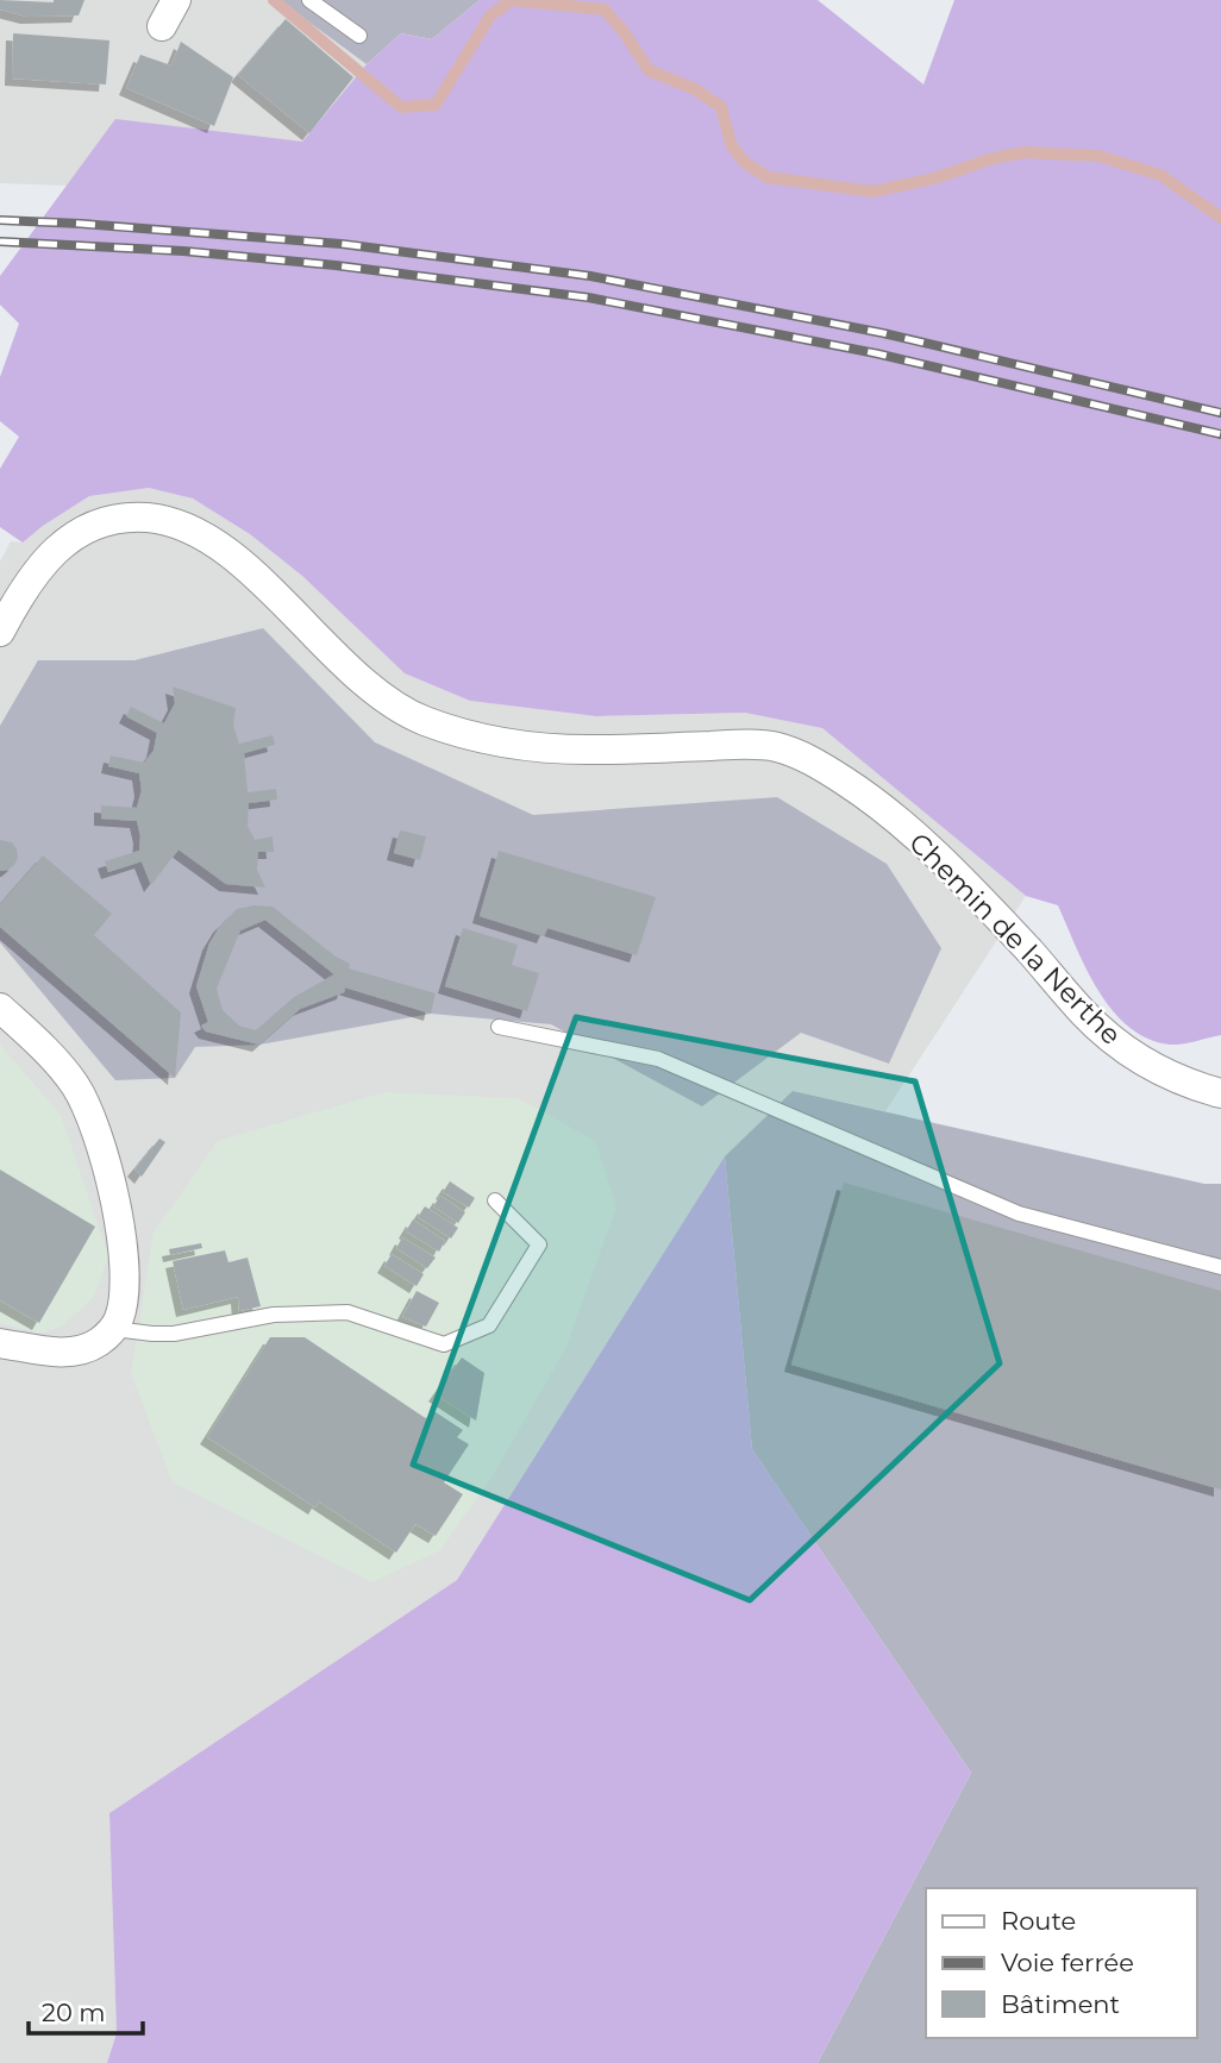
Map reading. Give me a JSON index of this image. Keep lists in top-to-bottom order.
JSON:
{
  "streets": {
    "street": ["Chemin de la Nerthe"]
  },
  "legend": ["Route", "Voie ferrée", "Bâtiment"],
  "scale_bar": "20 m"
}
